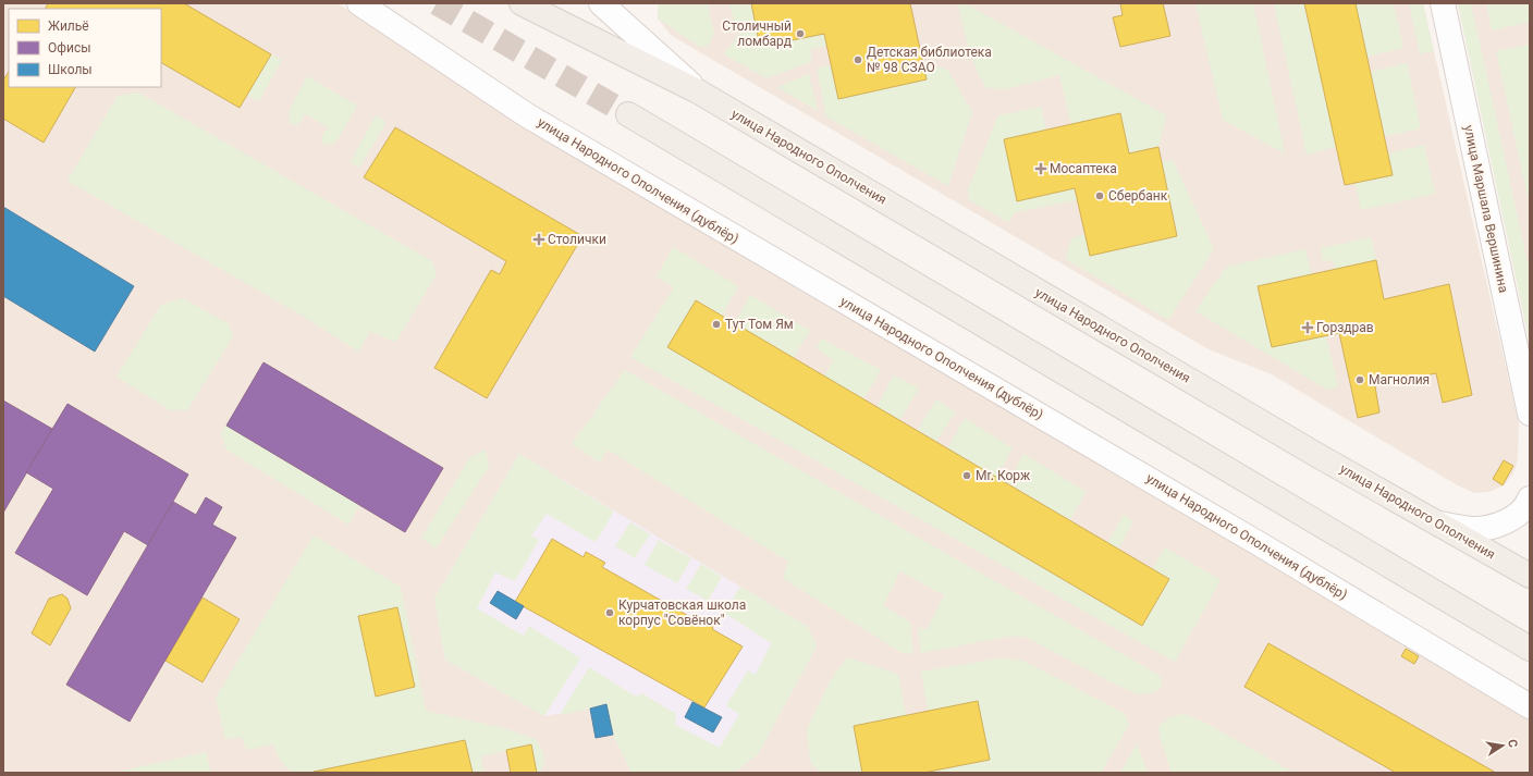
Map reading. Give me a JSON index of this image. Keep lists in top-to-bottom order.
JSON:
{
  "streets": {
    "main road": ["улица Народного Ополчения"],
    "street": ["улица Народного Ополчения (дублёр)", "улица Маршала Вершинина"]
  },
  "places": {
    "other": [
      "Столичный ломбард",
      "Детская библиотека № 98 СЗАО",
      "Сбербанк",
      "Тут Том Ям",
      "Магнолия",
      "Mr. Корж",
      "Курчатовская школа корпус \"Совёнок\""
    ],
    "health": ["Мосаптека", "Столички", "Горздрав"]
  },
  "legend": ["Жильё", "Офисы", "Школы"],
  "north": "right"
}
